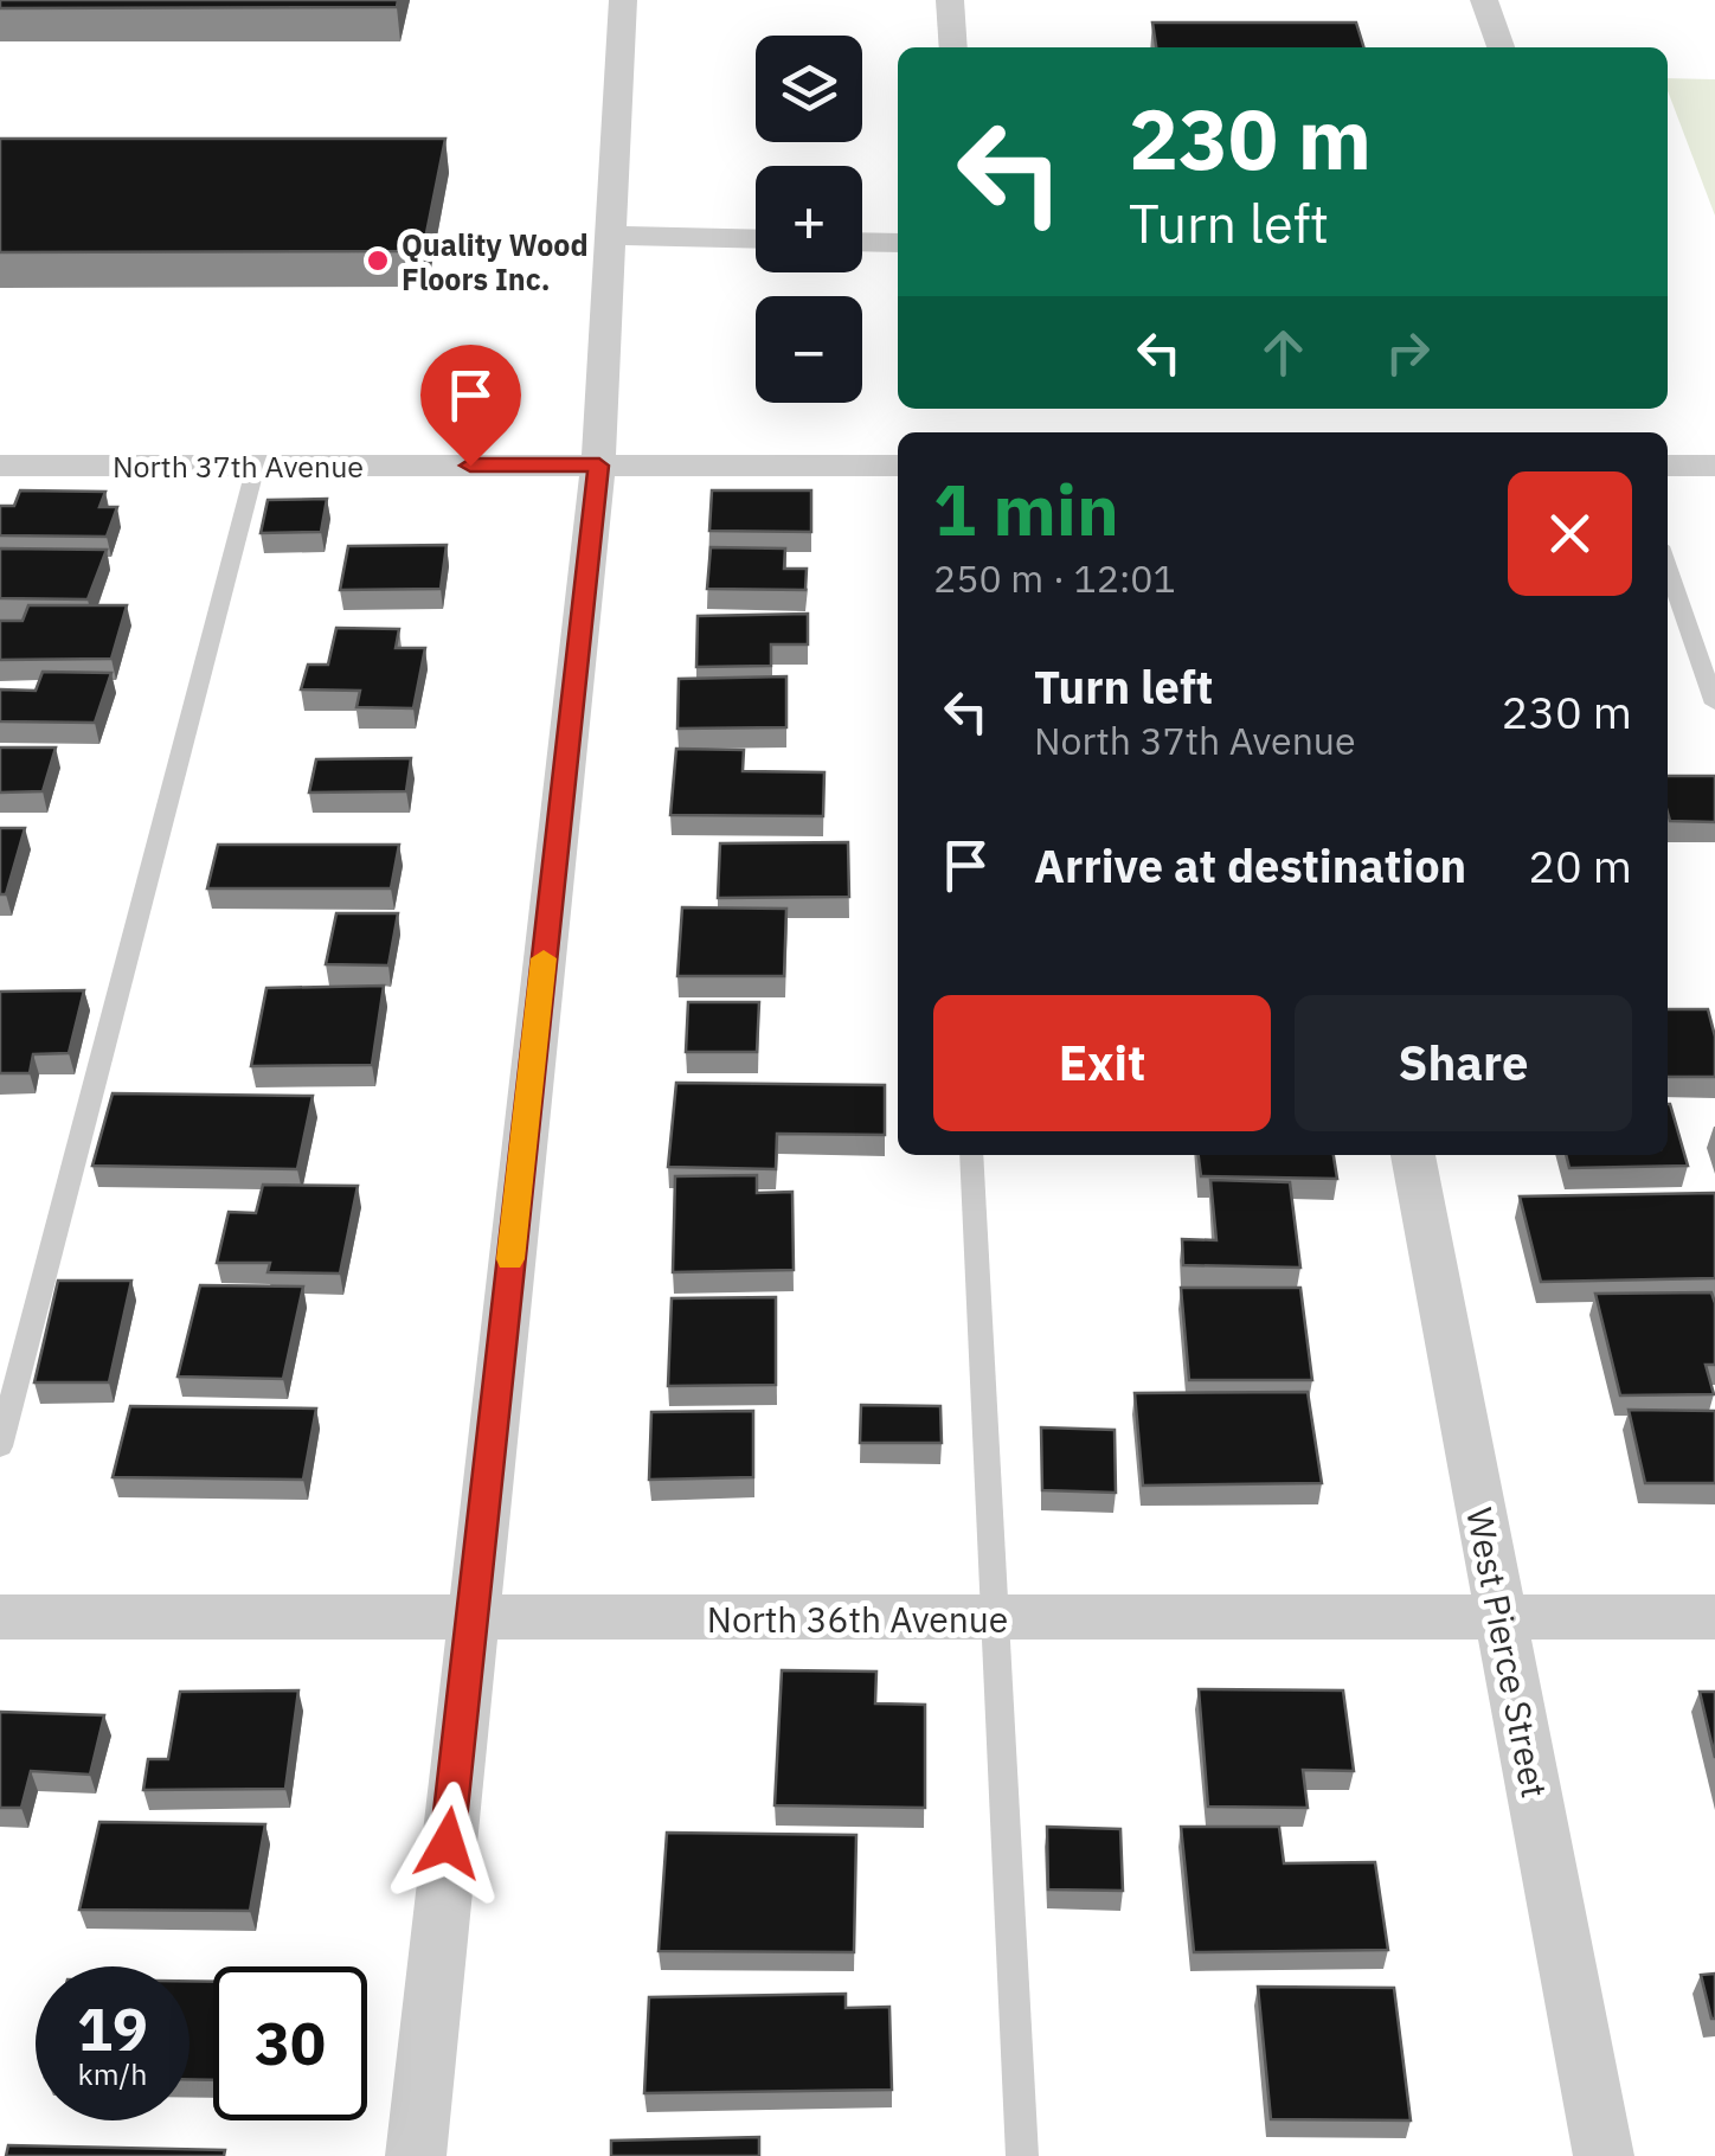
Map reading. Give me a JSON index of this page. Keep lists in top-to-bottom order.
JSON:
{
  "streets": {
    "street": ["North 37th Avenue", "North 36th Avenue", "West Pierce Street"]
  },
  "crossings": [
    ["North 36th Avenue", "West Pierce Street"]
  ],
  "places": ["Quality Wood Floors Inc."],
  "page": {
    "map_buttons": ["+", "−"],
    "turn": ["230 m", "Turn left"],
    "heading": ["1 min", "250 m · 12:01"],
    "list": [
      {
        "name": "Turn left",
        "note": "North 37th Avenue",
        "value": "230 m"
      },
      {
        "name": "Arrive at destination",
        "value": "20 m"
      }
    ],
    "buttons": ["Exit", "Share"],
    "speed": "19 km/h",
    "limit": "30"
  }
}
